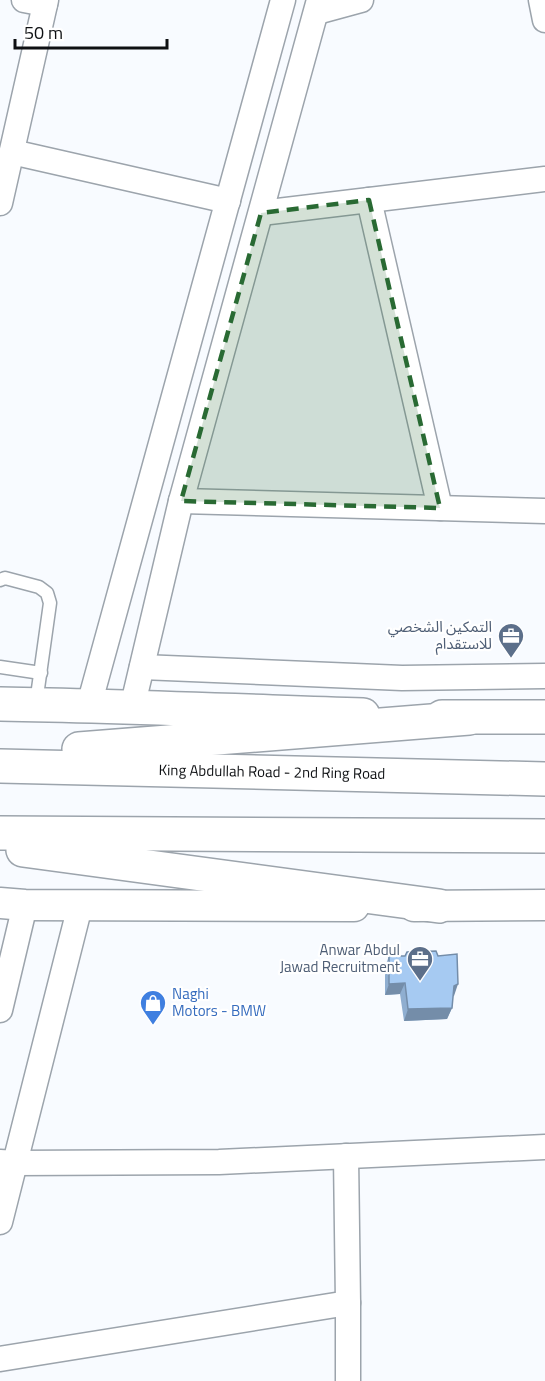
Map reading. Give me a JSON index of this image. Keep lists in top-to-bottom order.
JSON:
{
  "streets": {
    "main road": ["King Abdullah Road - 2nd Ring Road"]
  },
  "places": {
    "office": ["التمكين الشخصي للاستقدام", "Anwar Abdul Jawad Recruitment"],
    "shop": ["Naghi Motors - BMW"]
  },
  "scale_bar": "50 m"
}
